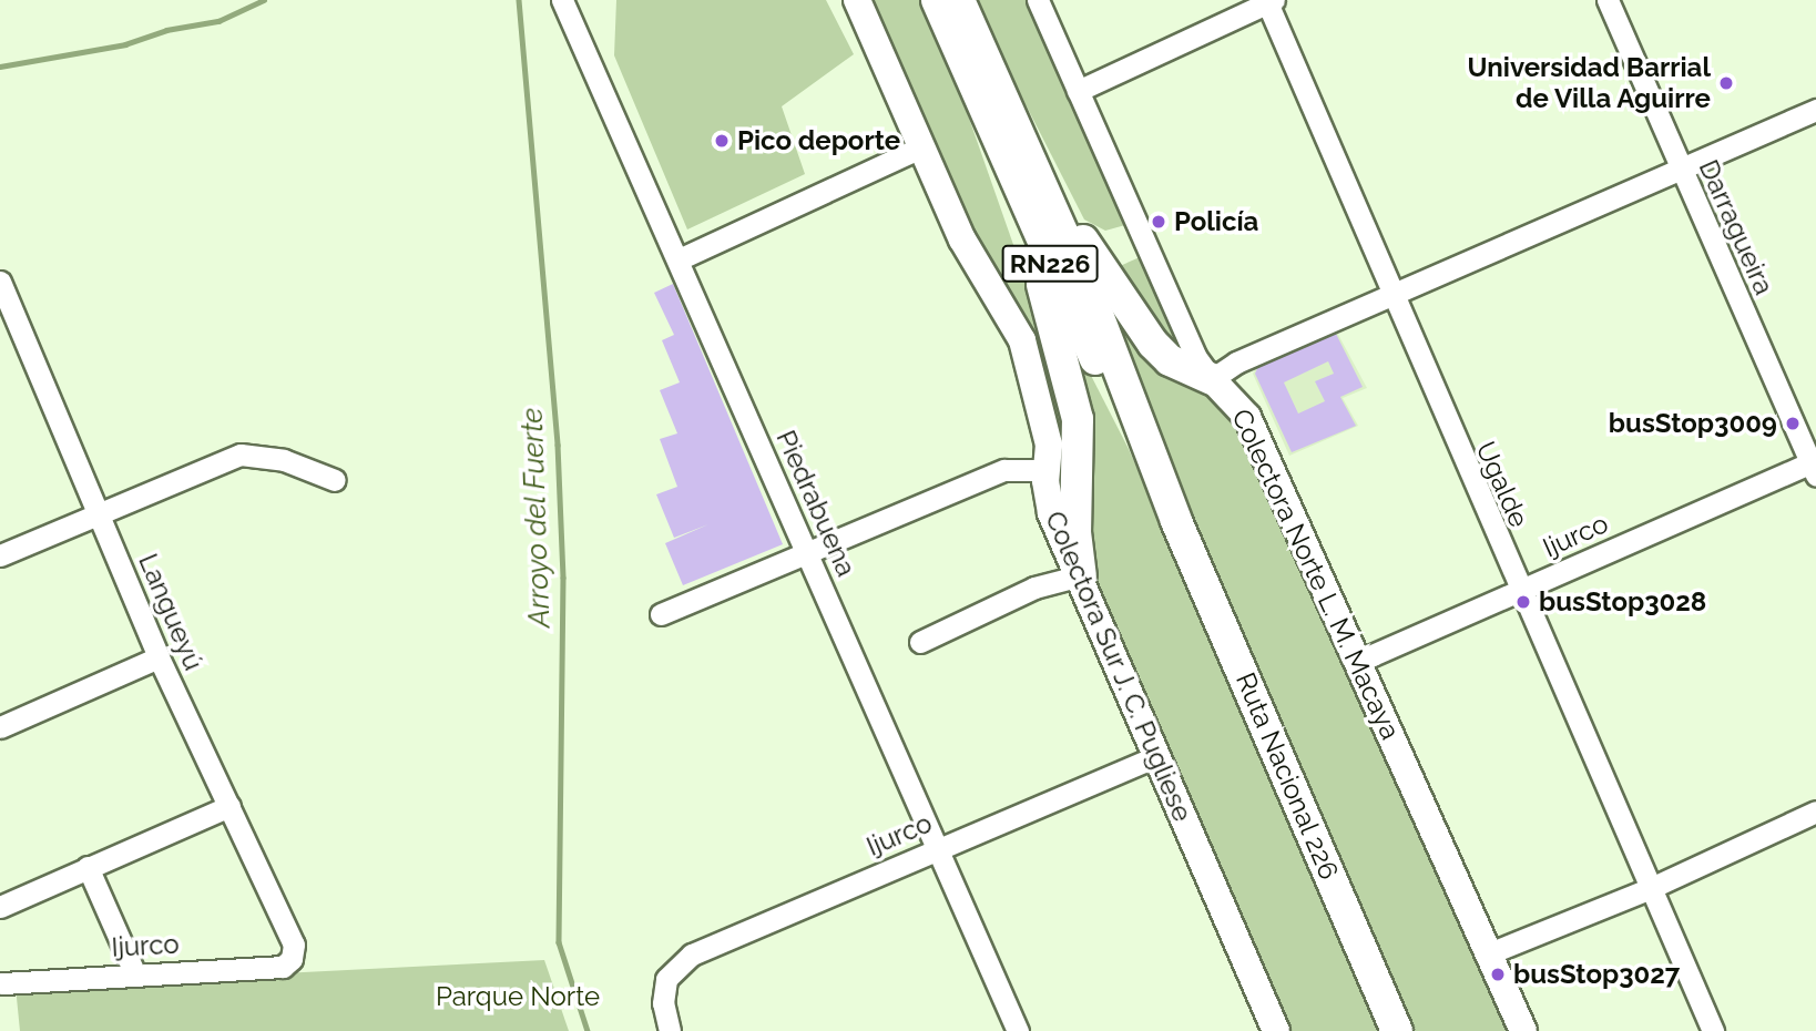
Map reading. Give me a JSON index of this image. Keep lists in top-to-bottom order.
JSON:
{
  "streets": {
    "highway": ["RN226", "Ruta Nacional 226"],
    "main road": ["Colectora Norte L. M. Macaya", "Colectora Sur J. C. Pugliese"],
    "street": [
      "Darragueira",
      "Ugalde",
      "Piedrabuena",
      "Ijurco",
      "Langueyú"
    ]
  },
  "crossings": [
    ["Darragueira", "Ijurco"],
    ["Ugalde", "Ijurco"],
    ["Piedrabuena", "Ijurco"],
    ["Ijurco", "Colectora Norte L. M. Macaya"],
    ["Ijurco", "Langueyú"],
    ["Ijurco", "Colectora Sur J. C. Pugliese"]
  ],
  "water": ["Arroyo del Fuerte"],
  "parks": ["Parque Norte"],
  "places": [
    "Universidad Barrial de Villa Aguirre",
    "Pico deporte",
    "Policía",
    "busStop3009",
    "busStop3028",
    "busStop3027"
  ]
}
